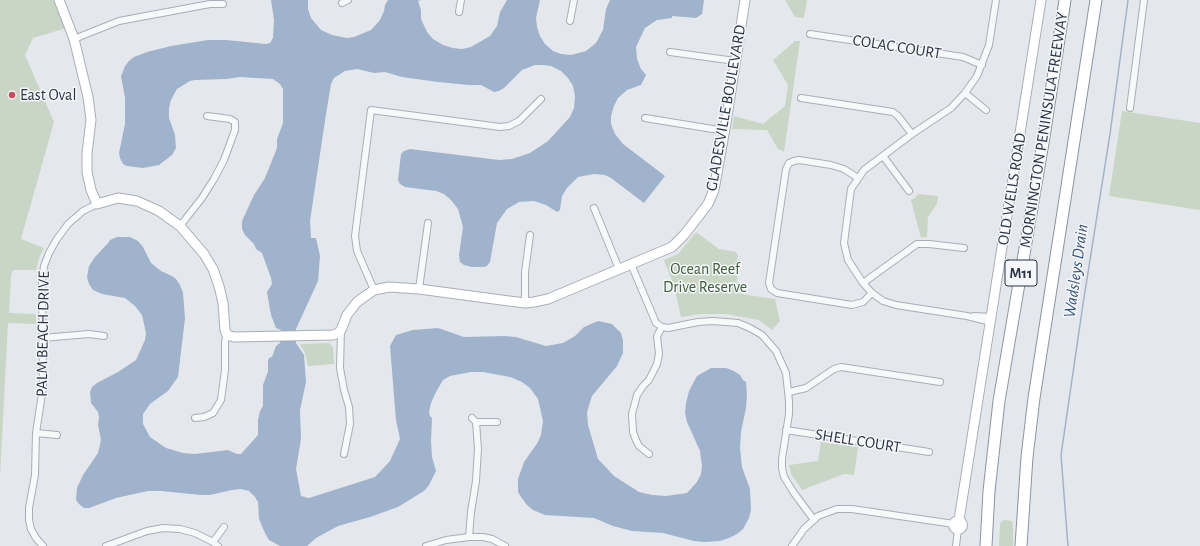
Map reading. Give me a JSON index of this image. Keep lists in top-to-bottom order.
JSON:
{
  "streets": {
    "highway": ["MORNINGTON PENINSULA FREEWAY", "M11"],
    "street": [
      "COLAC COURT",
      "GLADESVILLE BOULEVARD",
      "OLD WELLS ROAD",
      "PALM BEACH DRIVE",
      "SHELL COURT"
    ]
  },
  "water": ["Wadsleys Drain"],
  "parks": ["Ocean Reef Drive Reserve"],
  "places": ["East Oval"]
}
